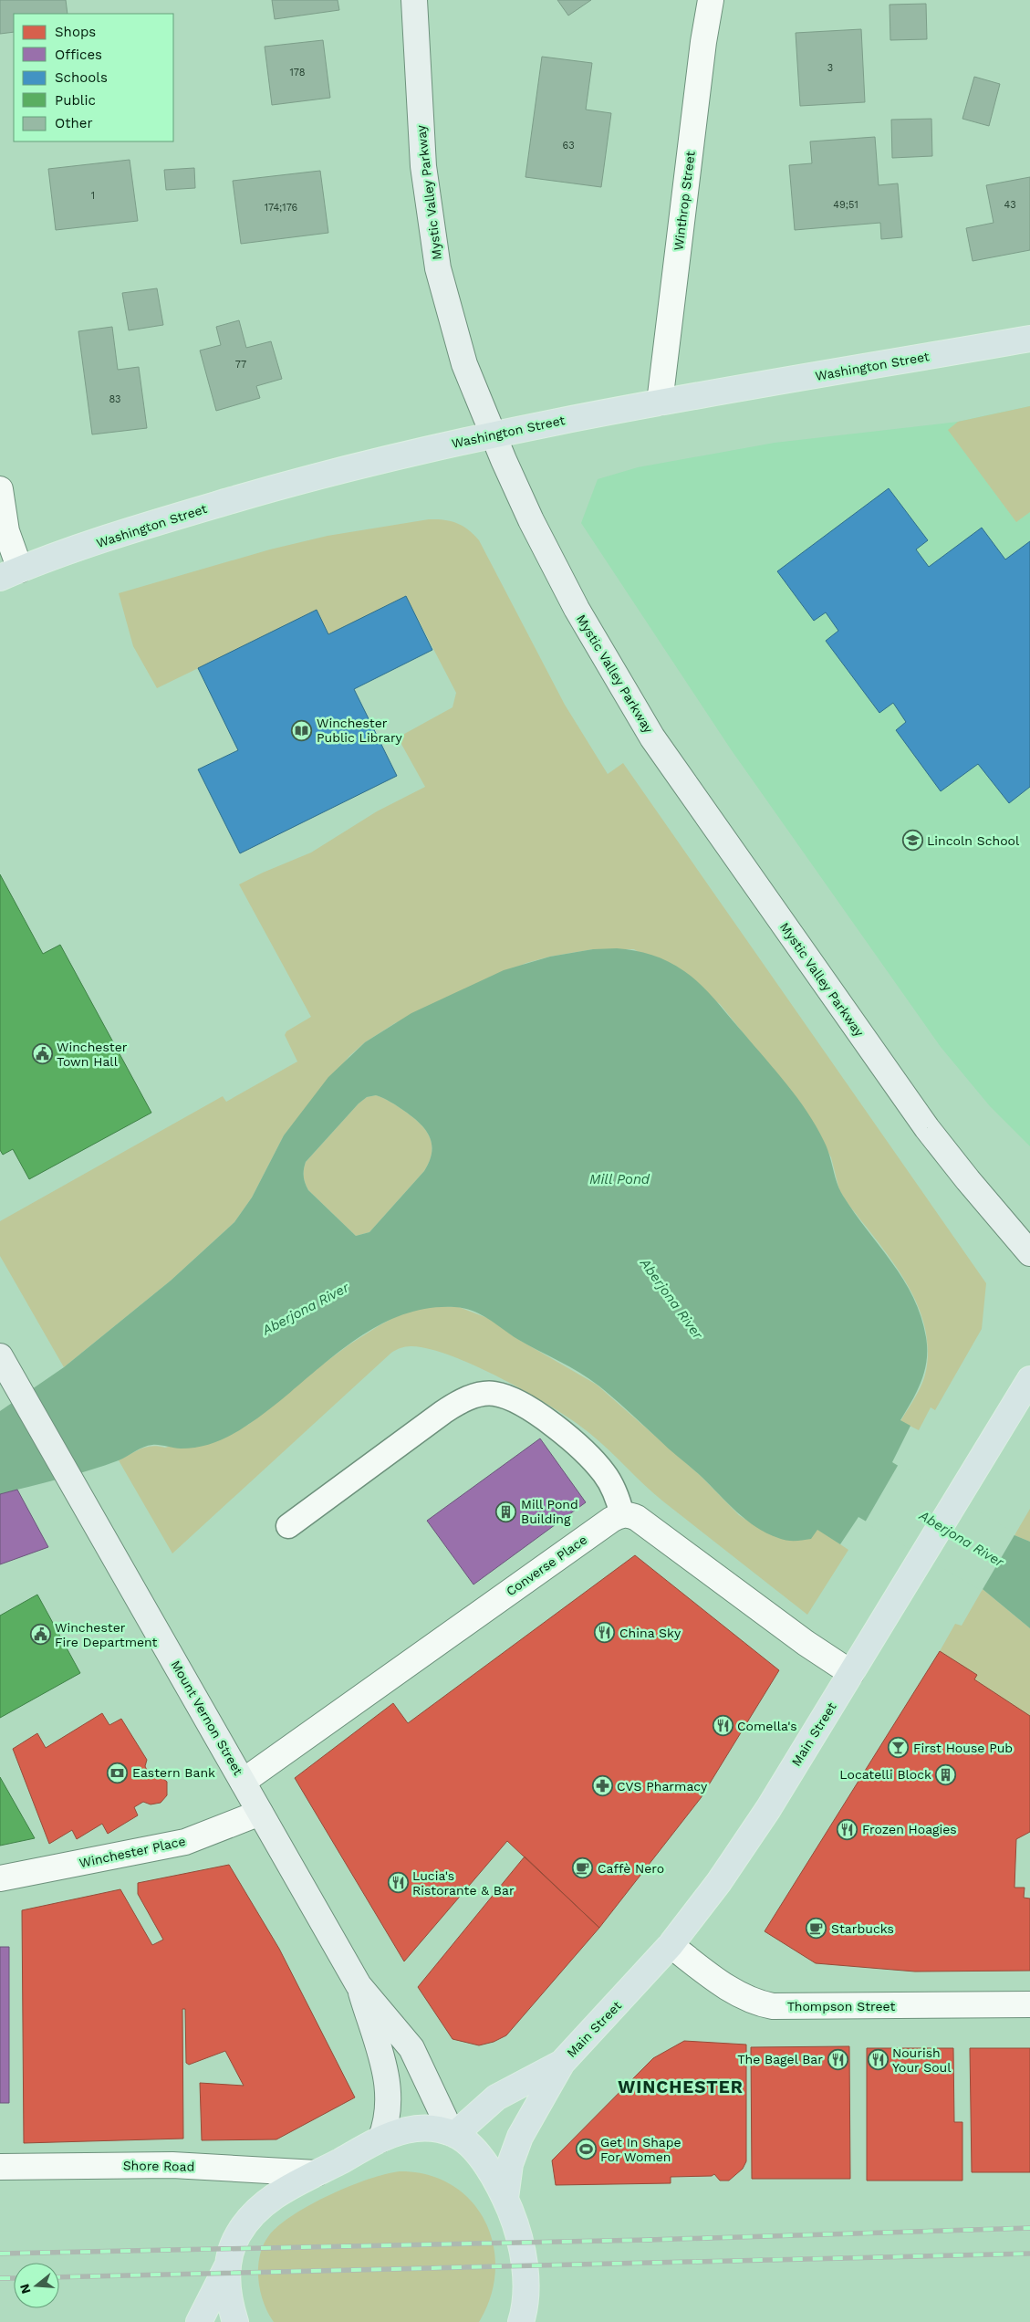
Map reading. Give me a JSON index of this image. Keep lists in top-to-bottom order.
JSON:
{
  "streets": {
    "main road": [
      "Mystic Valley Parkway",
      "Washington Street",
      "Mount Vernon Street",
      "Main Street"
    ],
    "street": [
      "Winthrop Street",
      "Converse Place",
      "Winchester Place",
      "Thompson Street",
      "Shore Road"
    ]
  },
  "crossings": [
    ["Mystic Valley Parkway", "Washington Street"],
    ["Winthrop Street", "Washington Street"],
    ["Converse Place", "Mount Vernon Street"],
    ["Mount Vernon Street", "Main Street"],
    ["Mount Vernon Street", "Winchester Place"],
    ["Main Street", "Thompson Street"]
  ],
  "districts": ["WINCHESTER"],
  "water": ["Mill Pond", "Aberjona River"],
  "places": {
    "library": ["Winchester Public Library"],
    "school or university": ["Lincoln School"],
    "public building": ["Winchester Town Hall", "Winchester Fire Department"],
    "building": ["Mill Pond Building", "Locatelli Block"],
    "restaurant": [
      "China Sky",
      "Comella's",
      "Frozen Hoagies",
      "Lucia's Ristorante & Bar",
      "The Bagel Bar",
      "Nourish Your Soul"
    ],
    "bar": ["First House Pub"],
    "bank": ["Eastern Bank"],
    "pharmacy": ["CVS Pharmacy"],
    "cafe": ["Caffè Nero", "Starbucks"],
    "sports": ["Get In Shape For Women"]
  },
  "house_numbers": [
    "3",
    "178",
    "63",
    "1",
    "49;51",
    "43",
    "174;176",
    "77",
    "83"
  ],
  "legend": [
    "Shops",
    "Offices",
    "Schools",
    "Public",
    "Other"
  ],
  "north": "left"
}
